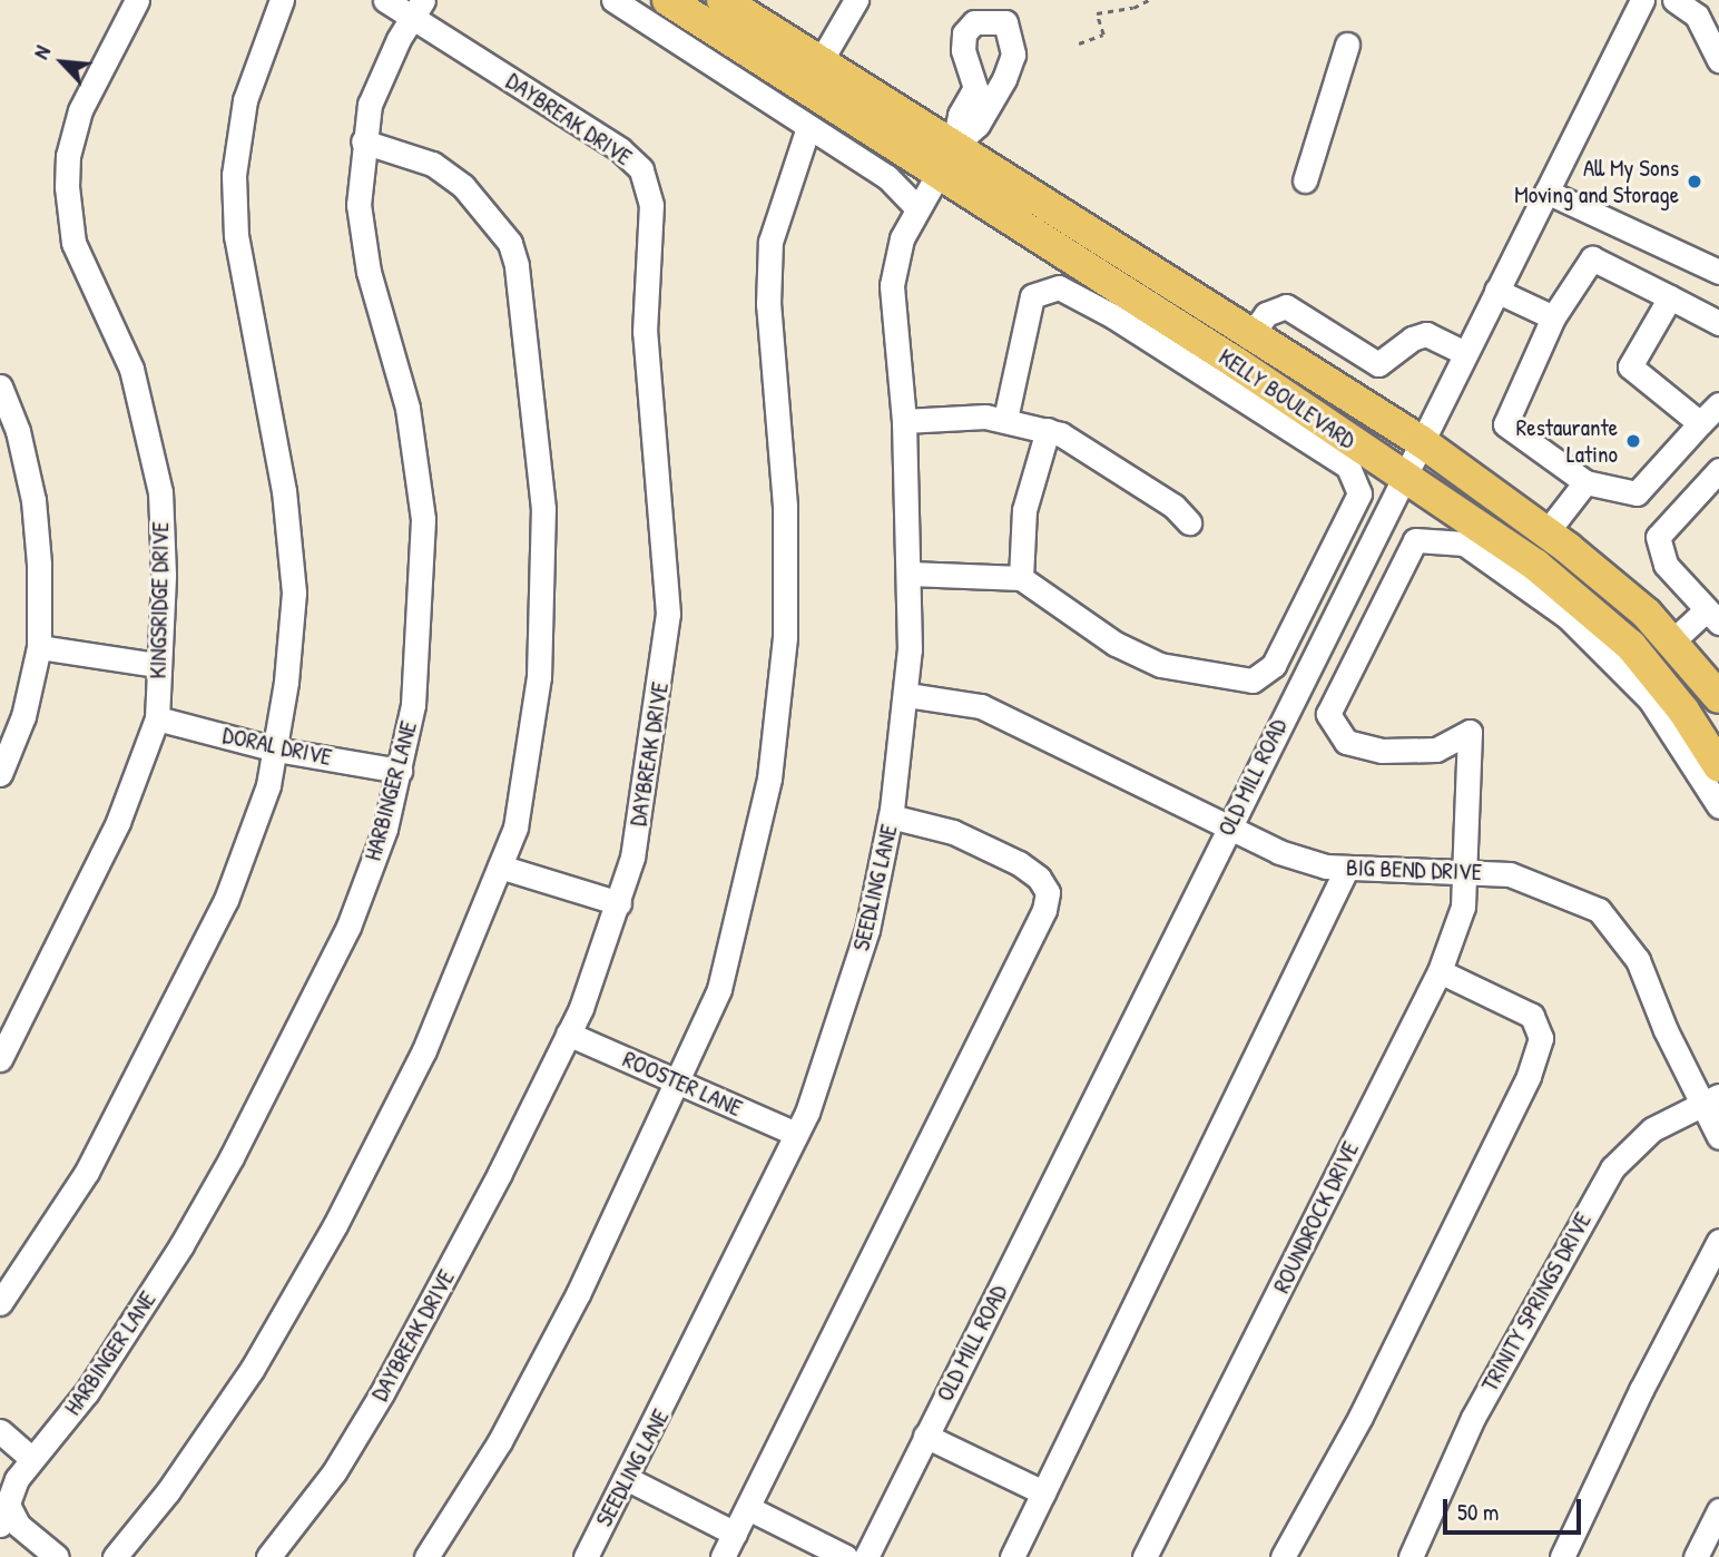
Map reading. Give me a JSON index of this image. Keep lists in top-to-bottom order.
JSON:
{
  "streets": {
    "main road": ["KELLY BOULEVARD"],
    "street": [
      "DAYBREAK DRIVE",
      "KINGSRIDGE DRIVE",
      "DORAL DRIVE",
      "OLD MILL ROAD",
      "HARBINGER LANE",
      "BIG BEND DRIVE",
      "SEEDLING LANE",
      "ROOSTER LANE",
      "ROUNDROCK DRIVE",
      "TRINITY SPRINGS DRIVE"
    ]
  },
  "crossings": [
    ["DAYBREAK DRIVE", "HARBINGER LANE"],
    ["DAYBREAK DRIVE", "ROOSTER LANE"],
    ["KELLY BOULEVARD", "OLD MILL ROAD"],
    ["KELLY BOULEVARD", "SEEDLING LANE"],
    ["KINGSRIDGE DRIVE", "DORAL DRIVE"],
    ["DORAL DRIVE", "HARBINGER LANE"],
    ["OLD MILL ROAD", "BIG BEND DRIVE"],
    ["BIG BEND DRIVE", "SEEDLING LANE"],
    ["BIG BEND DRIVE", "ROUNDROCK DRIVE"],
    ["BIG BEND DRIVE", "TRINITY SPRINGS DRIVE"],
    ["SEEDLING LANE", "ROOSTER LANE"]
  ],
  "places": ["All My Sons Moving and Storage", "Restaurante Latino"],
  "scale_bar": "50 m",
  "north": "top left"
}
